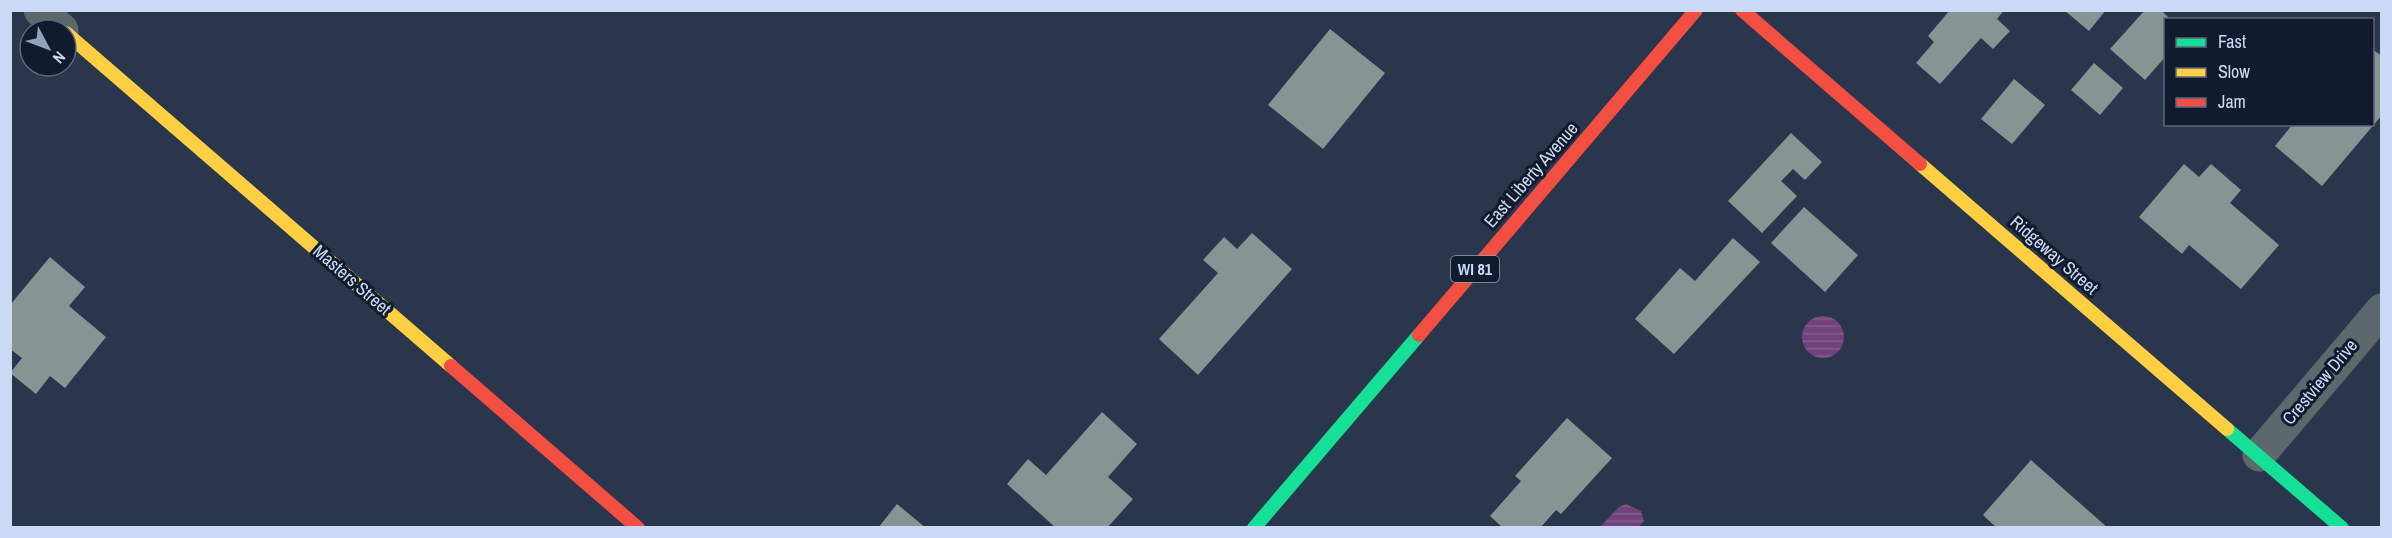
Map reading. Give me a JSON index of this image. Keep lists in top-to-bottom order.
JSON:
{
  "streets": {
    "street": [
      "East Liberty Avenue",
      "Ridgeway Street",
      "WI 81",
      "Masters Street",
      "Crestview Drive"
    ]
  },
  "crossings": [
    ["Ridgeway Street", "Crestview Drive"]
  ],
  "legend": ["Fast", "Slow", "Jam"],
  "north": "bottom right"
}
